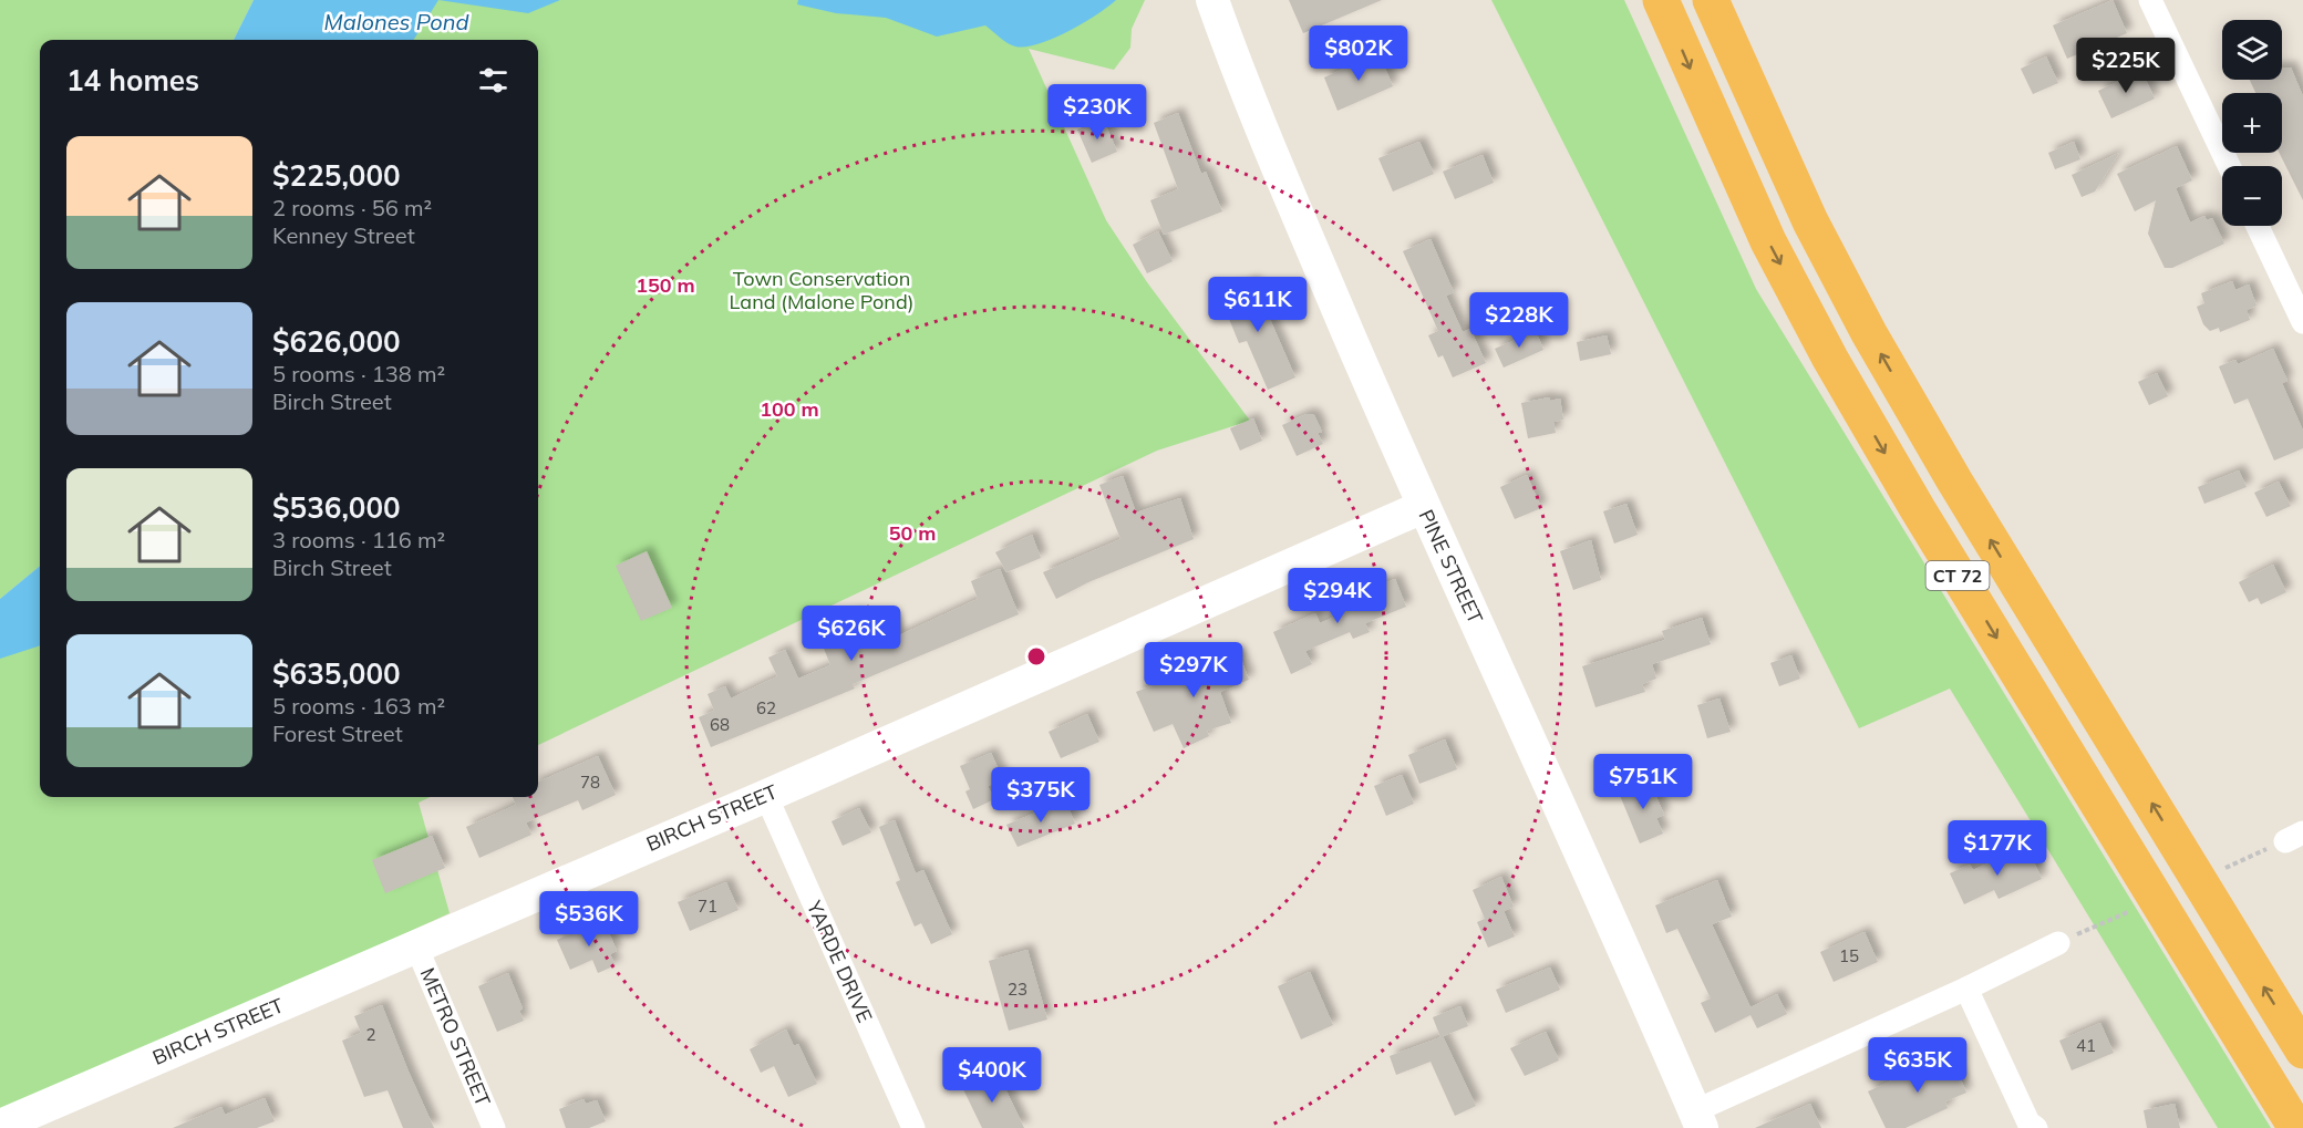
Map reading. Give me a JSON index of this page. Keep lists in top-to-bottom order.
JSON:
{
  "streets": {
    "highway": ["CT 72"],
    "main road": ["PINE STREET", "BIRCH STREET"],
    "street": ["YARDE DRIVE", "METRO STREET"]
  },
  "crossings": [
    ["PINE STREET", "BIRCH STREET"],
    ["BIRCH STREET", "YARDE DRIVE"],
    ["BIRCH STREET", "METRO STREET"]
  ],
  "water": ["Malones Pond"],
  "parks": ["Town Conservation Land (Malone Pond)"],
  "house_numbers": [
    "62",
    "68",
    "78",
    "71",
    "15",
    "23",
    "2",
    "41"
  ],
  "page": {
    "map_buttons": ["+", "−"],
    "price": [
      "$802K",
      "$225K",
      "$230K",
      "$611K",
      "$228K",
      "$294K",
      "$626K",
      "$297K",
      "$751K",
      "$375K",
      "$177K",
      "$536K",
      "$635K",
      "$400K"
    ],
    "heading": "14 homes",
    "list": [
      {
        "name": "$225,000",
        "note": "2 rooms · 56 m² · Kenney Street"
      },
      {
        "name": "$626,000",
        "note": "5 rooms · 138 m² · Birch Street"
      },
      {
        "name": "$536,000",
        "note": "3 rooms · 116 m² · Birch Street"
      },
      {
        "name": "$635,000",
        "note": "5 rooms · 163 m² · Forest Street"
      }
    ]
  },
  "rings": ["150 m", "100 m", "50 m"]
}
